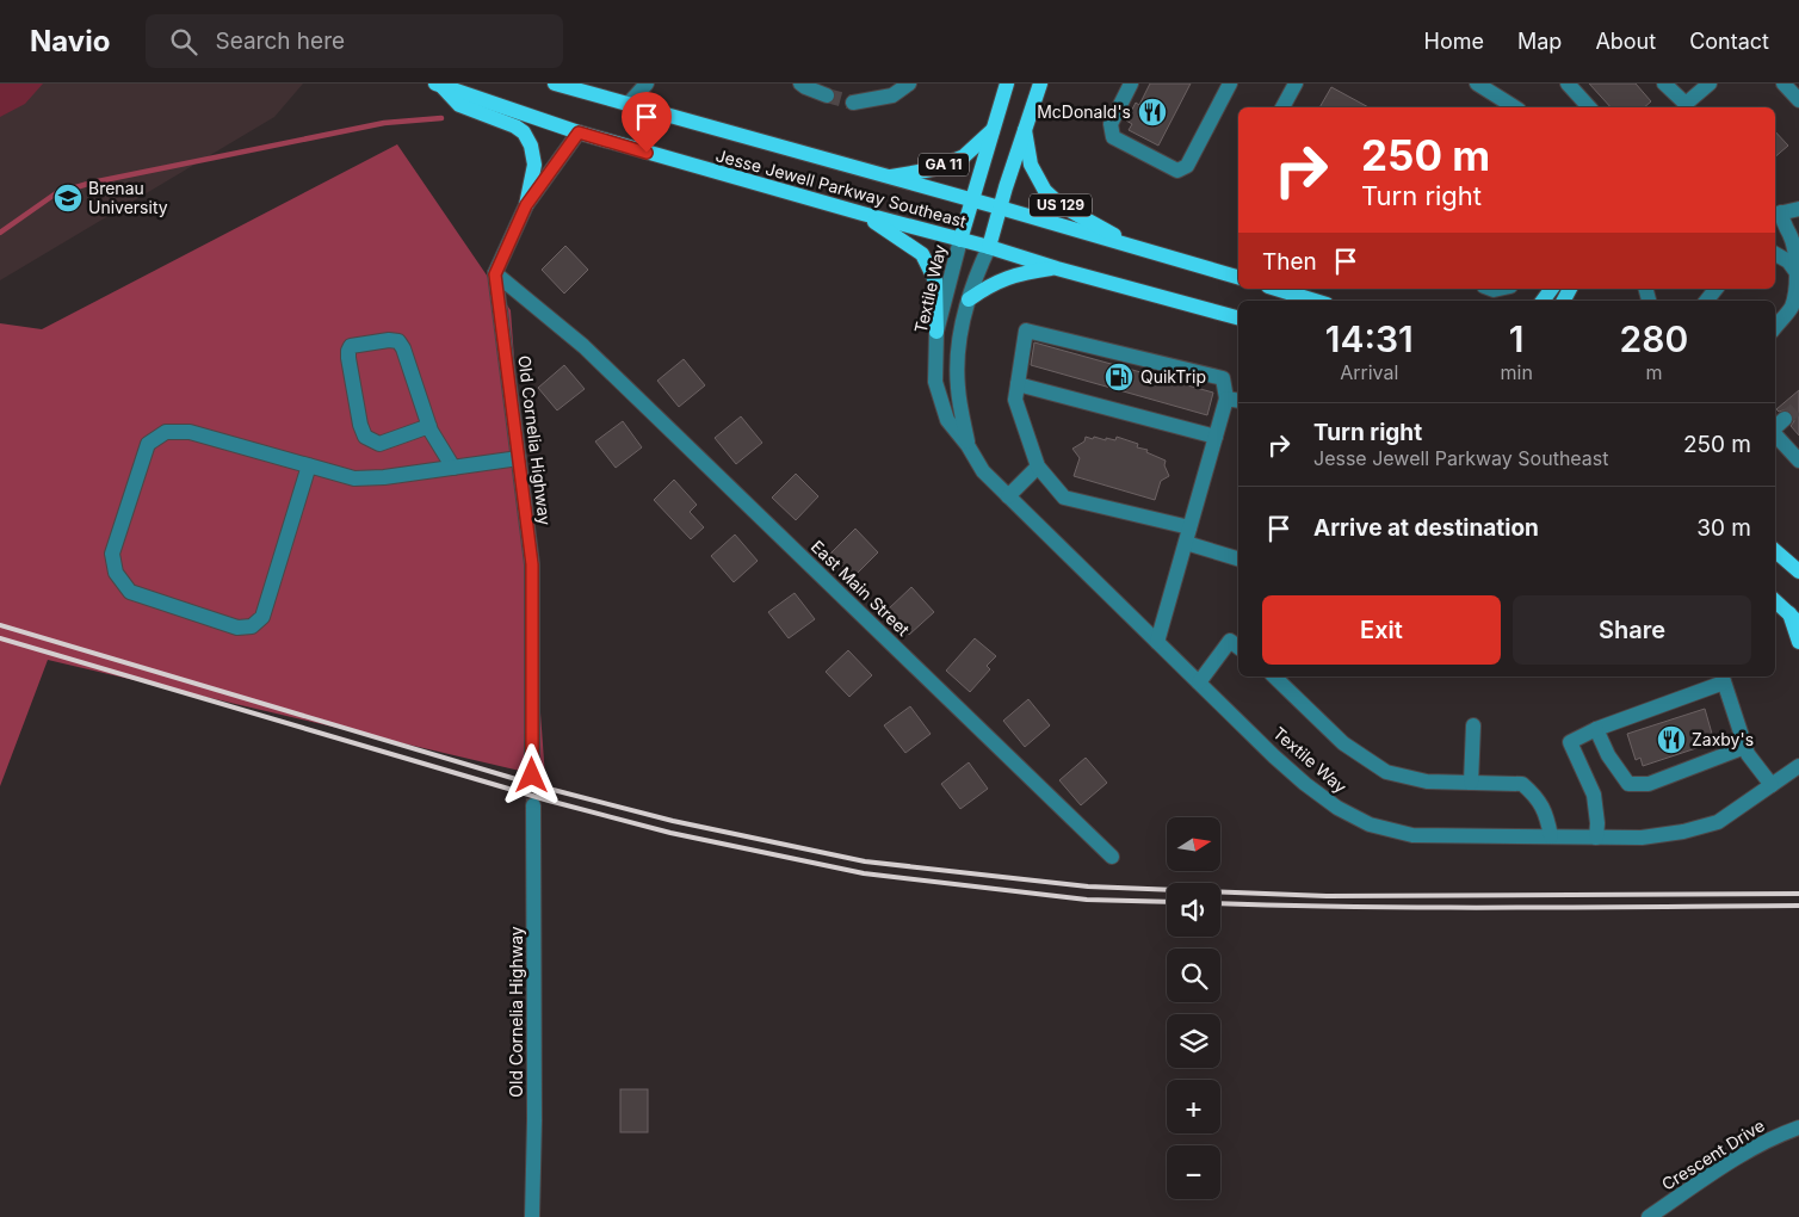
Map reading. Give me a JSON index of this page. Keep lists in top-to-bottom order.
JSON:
{
  "streets": {
    "main road": ["GA 11", "Jesse Jewell Parkway Southeast", "US 129"],
    "street": [
      "Textile Way",
      "Old Cornelia Highway",
      "East Main Street",
      "Crescent Drive"
    ]
  },
  "crossings": [
    ["GA 11", "Jesse Jewell Parkway Southeast"],
    ["Jesse Jewell Parkway Southeast", "US 129"],
    ["Jesse Jewell Parkway Southeast", "Textile Way"],
    ["Old Cornelia Highway", "East Main Street"]
  ],
  "places": {
    "restaurant": ["McDonald's", "Zaxby's"],
    "school or university": ["Brenau University"],
    "fuel station": ["QuikTrip"]
  },
  "north": "right",
  "page": {
    "header": "Navio",
    "search": "Search here",
    "nav": [
      "Home",
      "Map",
      "About",
      "Contact"
    ],
    "turn": ["250 m", "Turn right"],
    "then": "Then",
    "eta": [
      "14:31",
      "Arrival",
      "1",
      "min",
      "280",
      "m"
    ],
    "list": [
      {
        "name": "Turn right",
        "note": "Jesse Jewell Parkway Southeast",
        "value": "250 m"
      },
      {
        "name": "Arrive at destination",
        "value": "30 m"
      }
    ],
    "buttons": ["Exit", "Share"],
    "map_buttons": ["+", "−"]
  }
}
